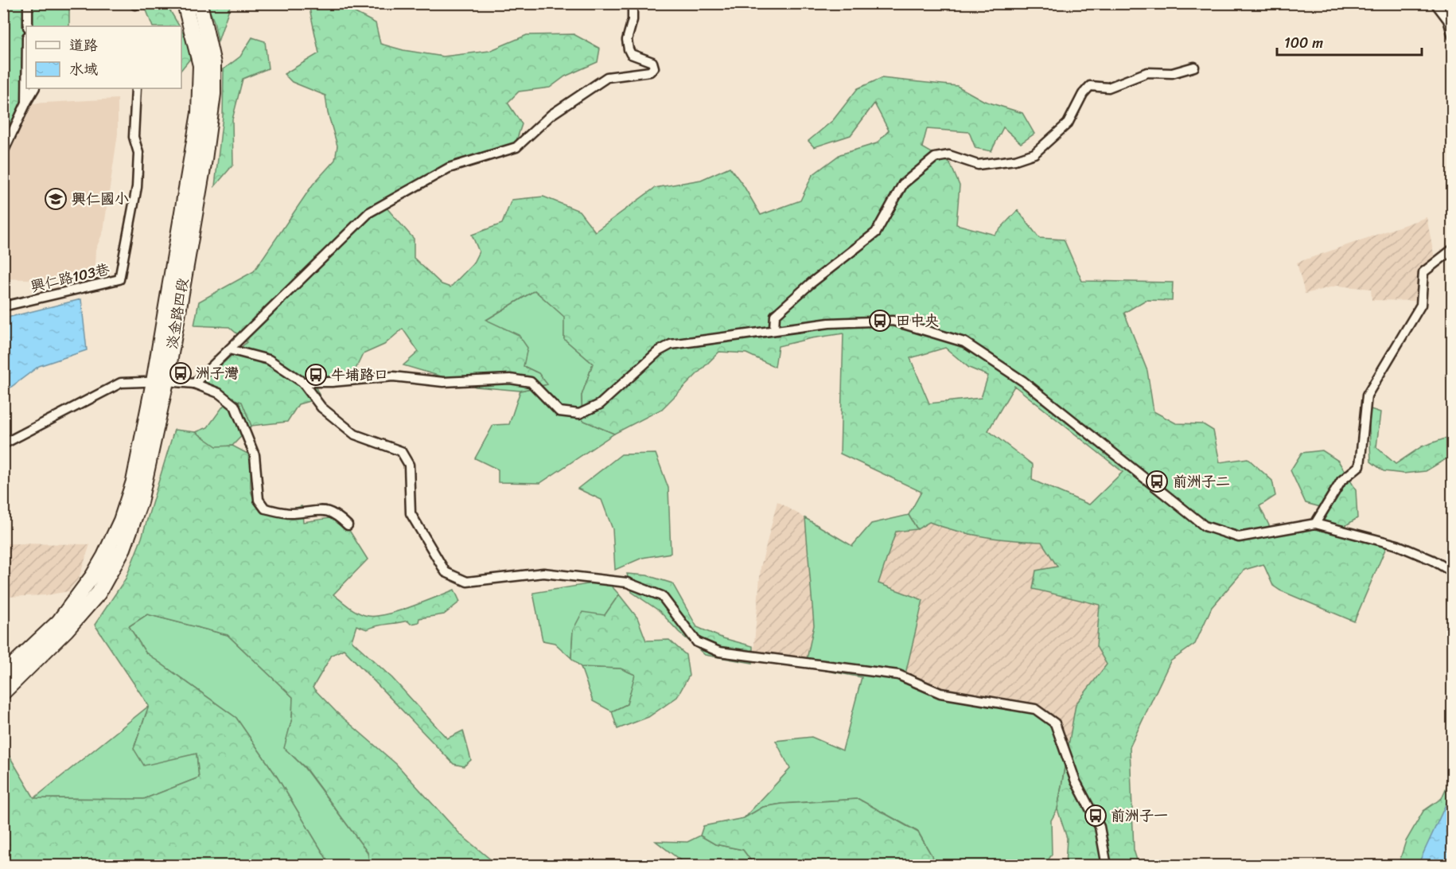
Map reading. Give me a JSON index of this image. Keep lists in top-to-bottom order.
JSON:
{
  "streets": {
    "main road": ["淡金路四段"],
    "street": ["興仁路103巷"]
  },
  "places": {
    "school or university": ["興仁國小"],
    "bus stop": [
      "田中央",
      "洲子灣",
      "牛埔路口",
      "前洲子二",
      "前洲子一"
    ]
  },
  "legend": ["道路", "水域"],
  "scale_bar": "100 m"
}
